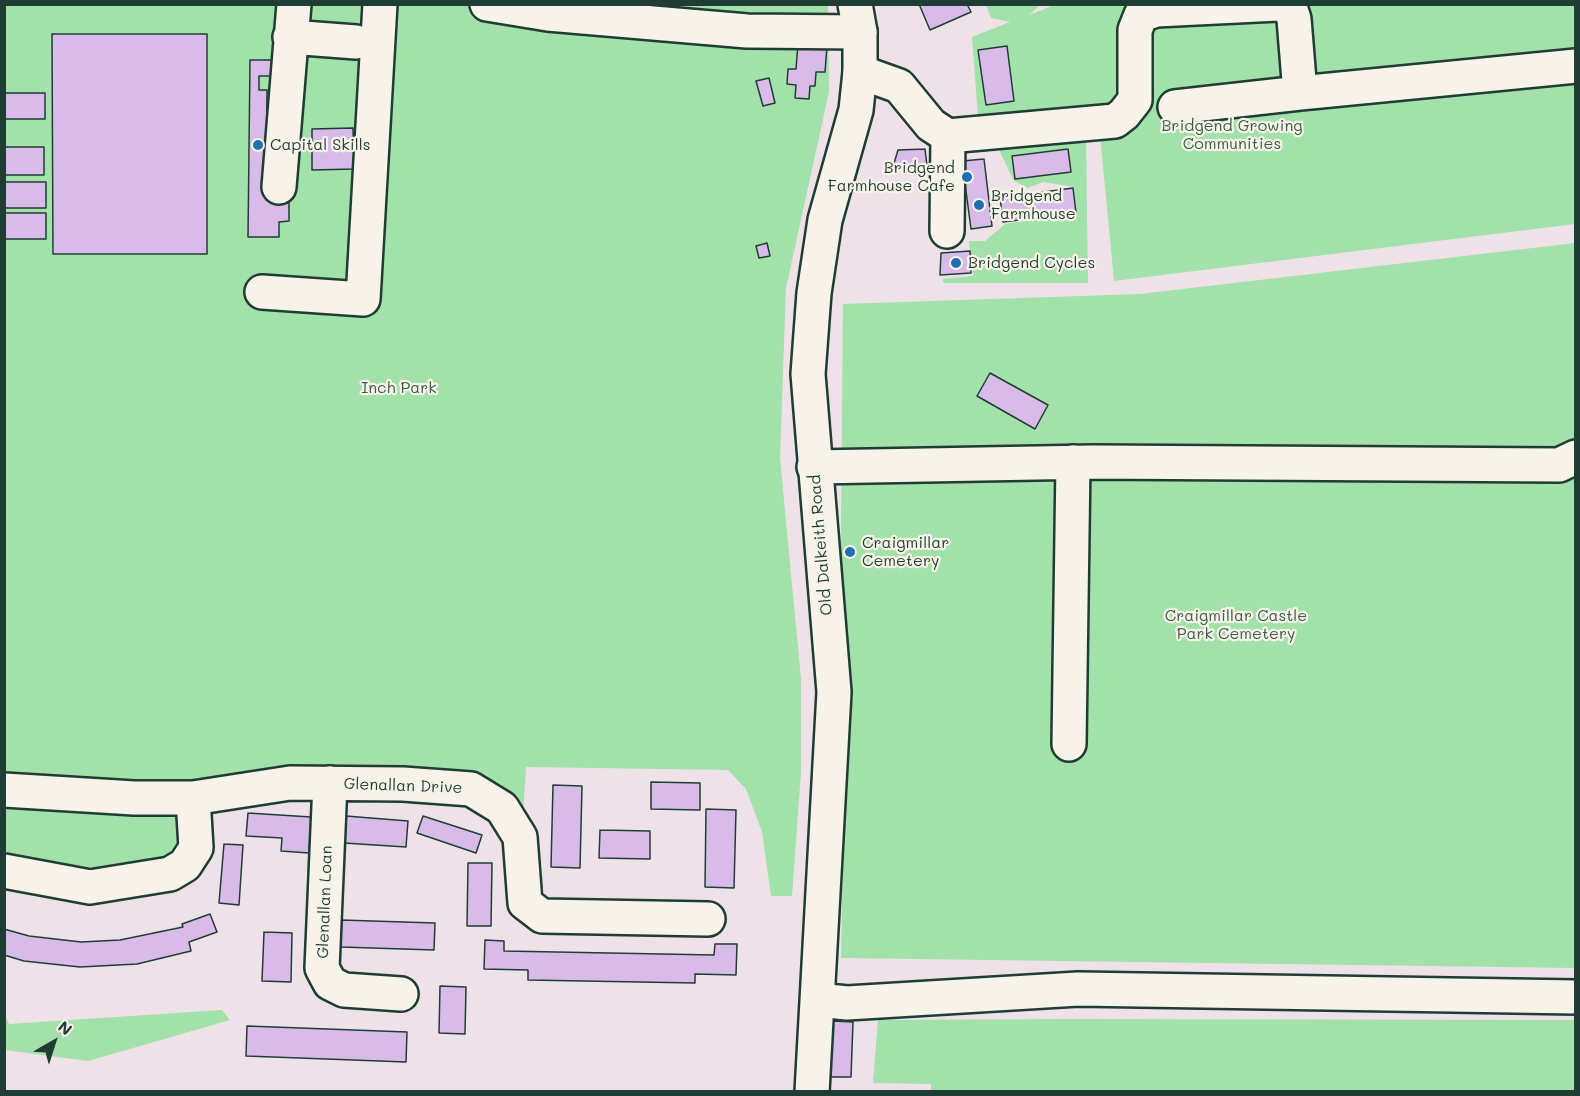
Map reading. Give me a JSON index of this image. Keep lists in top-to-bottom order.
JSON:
{
  "streets": {
    "street": ["Old Dalkeith Road", "Glenallan Drive", "Glenallan Loan"]
  },
  "crossings": [
    ["Glenallan Drive", "Glenallan Loan"]
  ],
  "parks": ["Bridgend Growing Communities", "Inch Park", "Craigmillar Castle Park Cemetery"],
  "places": [
    "Capital Skills",
    "Bridgend Farmhouse Cafe",
    "Bridgend Farmhouse",
    "Bridgend Cycles",
    "Craigmillar Cemetery"
  ],
  "north": "top right"
}
